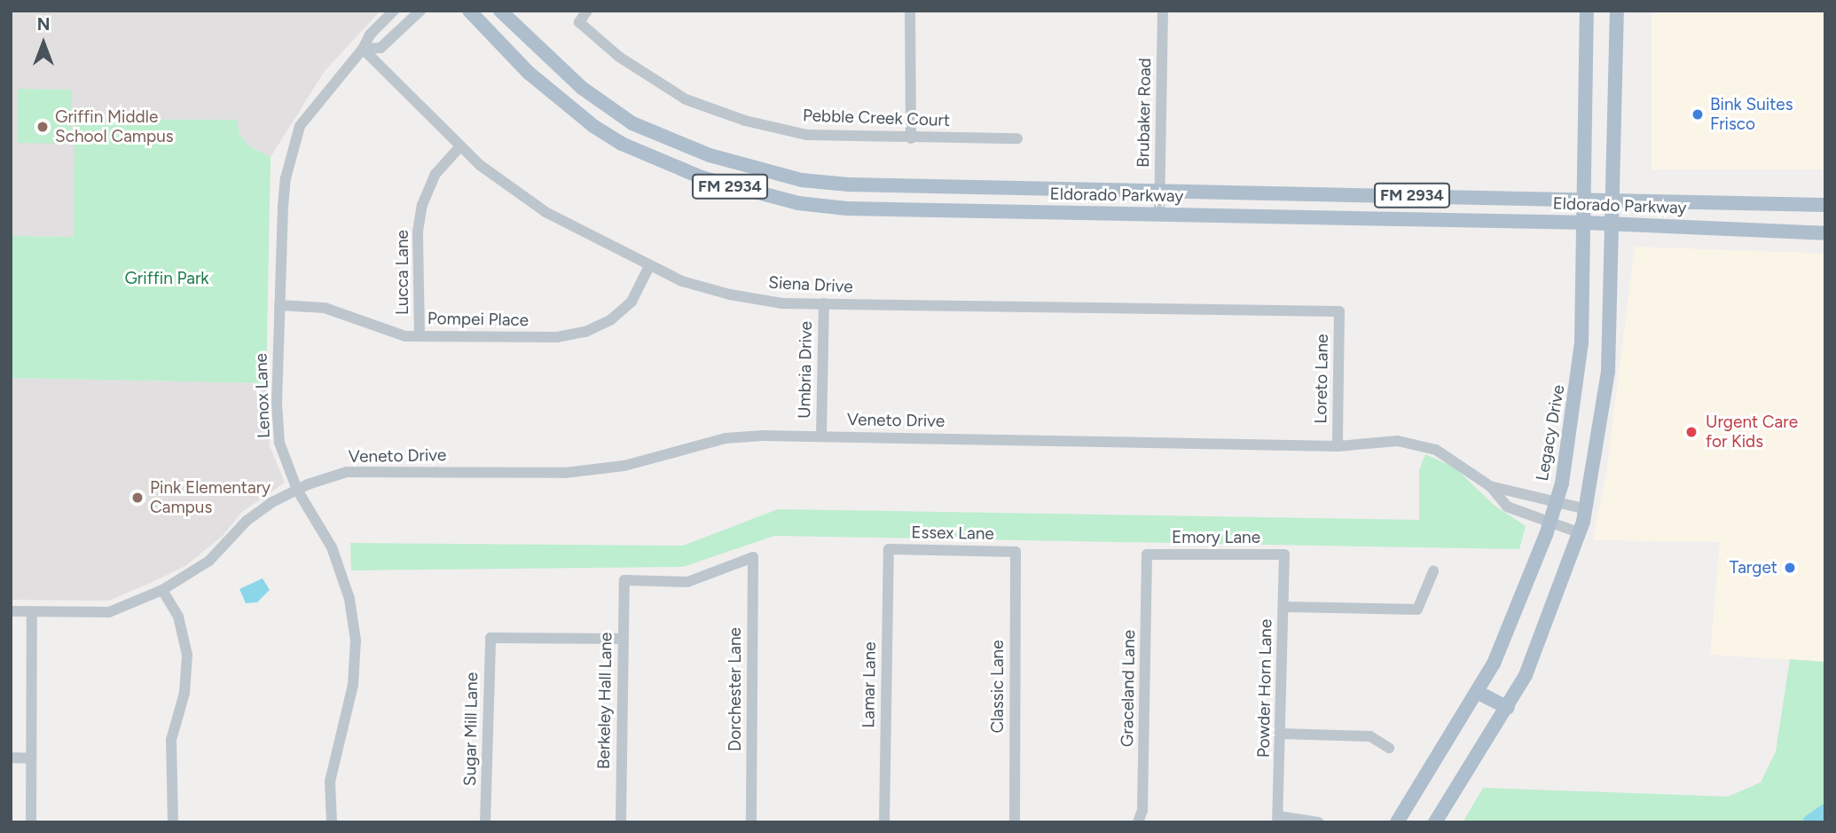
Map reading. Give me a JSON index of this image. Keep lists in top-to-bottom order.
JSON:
{
  "streets": {
    "main road": ["FM 2934", "Eldorado Parkway", "Legacy Drive"],
    "street": [
      "Brubaker Road",
      "Pebble Creek Court",
      "Lucca Lane",
      "Siena Drive",
      "Pompei Place",
      "Umbria Drive",
      "Loreto Lane",
      "Lenox Lane",
      "Veneto Drive",
      "Essex Lane",
      "Emory Lane",
      "Lamar Lane",
      "Classic Lane",
      "Graceland Lane",
      "Powder Horn Lane",
      "Dorchester Lane",
      "Berkeley Hall Lane",
      "Sugar Mill Lane"
    ]
  },
  "crossings": [
    ["Brubaker Road", "Eldorado Parkway"],
    ["Eldorado Parkway", "Legacy Drive"],
    ["Lucca Lane", "Siena Drive"],
    ["Lucca Lane", "Pompei Place"],
    ["Siena Drive", "Pompei Place"],
    ["Siena Drive", "Umbria Drive"],
    ["Siena Drive", "Loreto Lane"],
    ["Siena Drive", "Lenox Lane"],
    ["Pompei Place", "Lenox Lane"],
    ["Umbria Drive", "Veneto Drive"],
    ["Loreto Lane", "Veneto Drive"],
    ["Lenox Lane", "Veneto Drive"],
    ["Veneto Drive", "Legacy Drive"],
    ["Essex Lane", "Lamar Lane"],
    ["Essex Lane", "Classic Lane"],
    ["Emory Lane", "Graceland Lane"],
    ["Emory Lane", "Powder Horn Lane"],
    ["Dorchester Lane", "Berkeley Hall Lane"],
    ["Berkeley Hall Lane", "Sugar Mill Lane"]
  ],
  "parks": ["Griffin Park"],
  "places": [
    "Bink Suites Frisco",
    "Griffin Middle School Campus",
    "Urgent Care for Kids",
    "Pink Elementary Campus",
    "Target"
  ],
  "north": "top"
}
